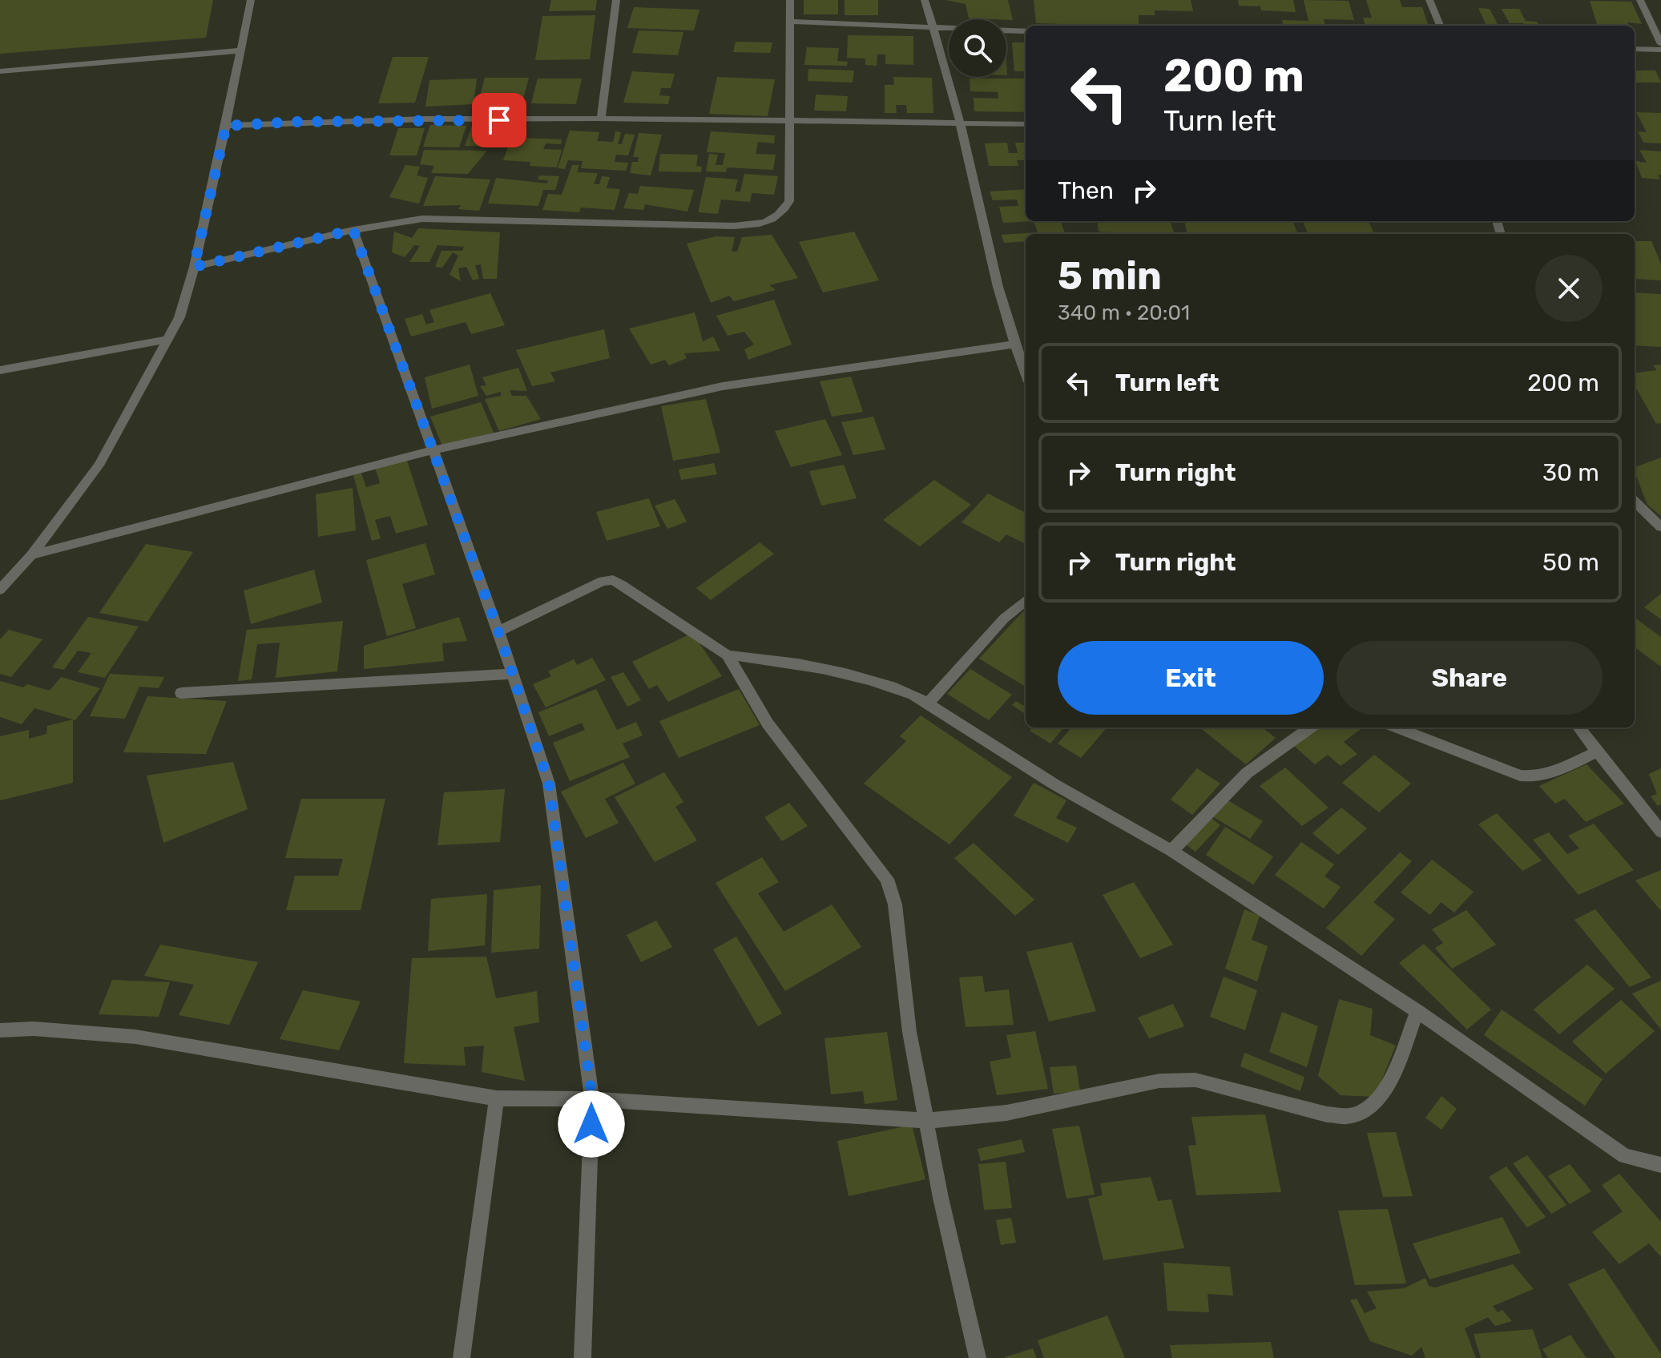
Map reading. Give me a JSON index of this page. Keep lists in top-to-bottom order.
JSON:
{
  "page": {
    "turn": ["200 m", "Turn left"],
    "then": "Then",
    "heading": ["5 min", "340 m · 20:01"],
    "list": [
      {
        "name": "Turn left",
        "value": "200 m"
      },
      {
        "name": "Turn right",
        "value": "30 m"
      },
      {
        "name": "Turn right",
        "value": "50 m"
      }
    ],
    "buttons": ["Exit", "Share"]
  }
}
